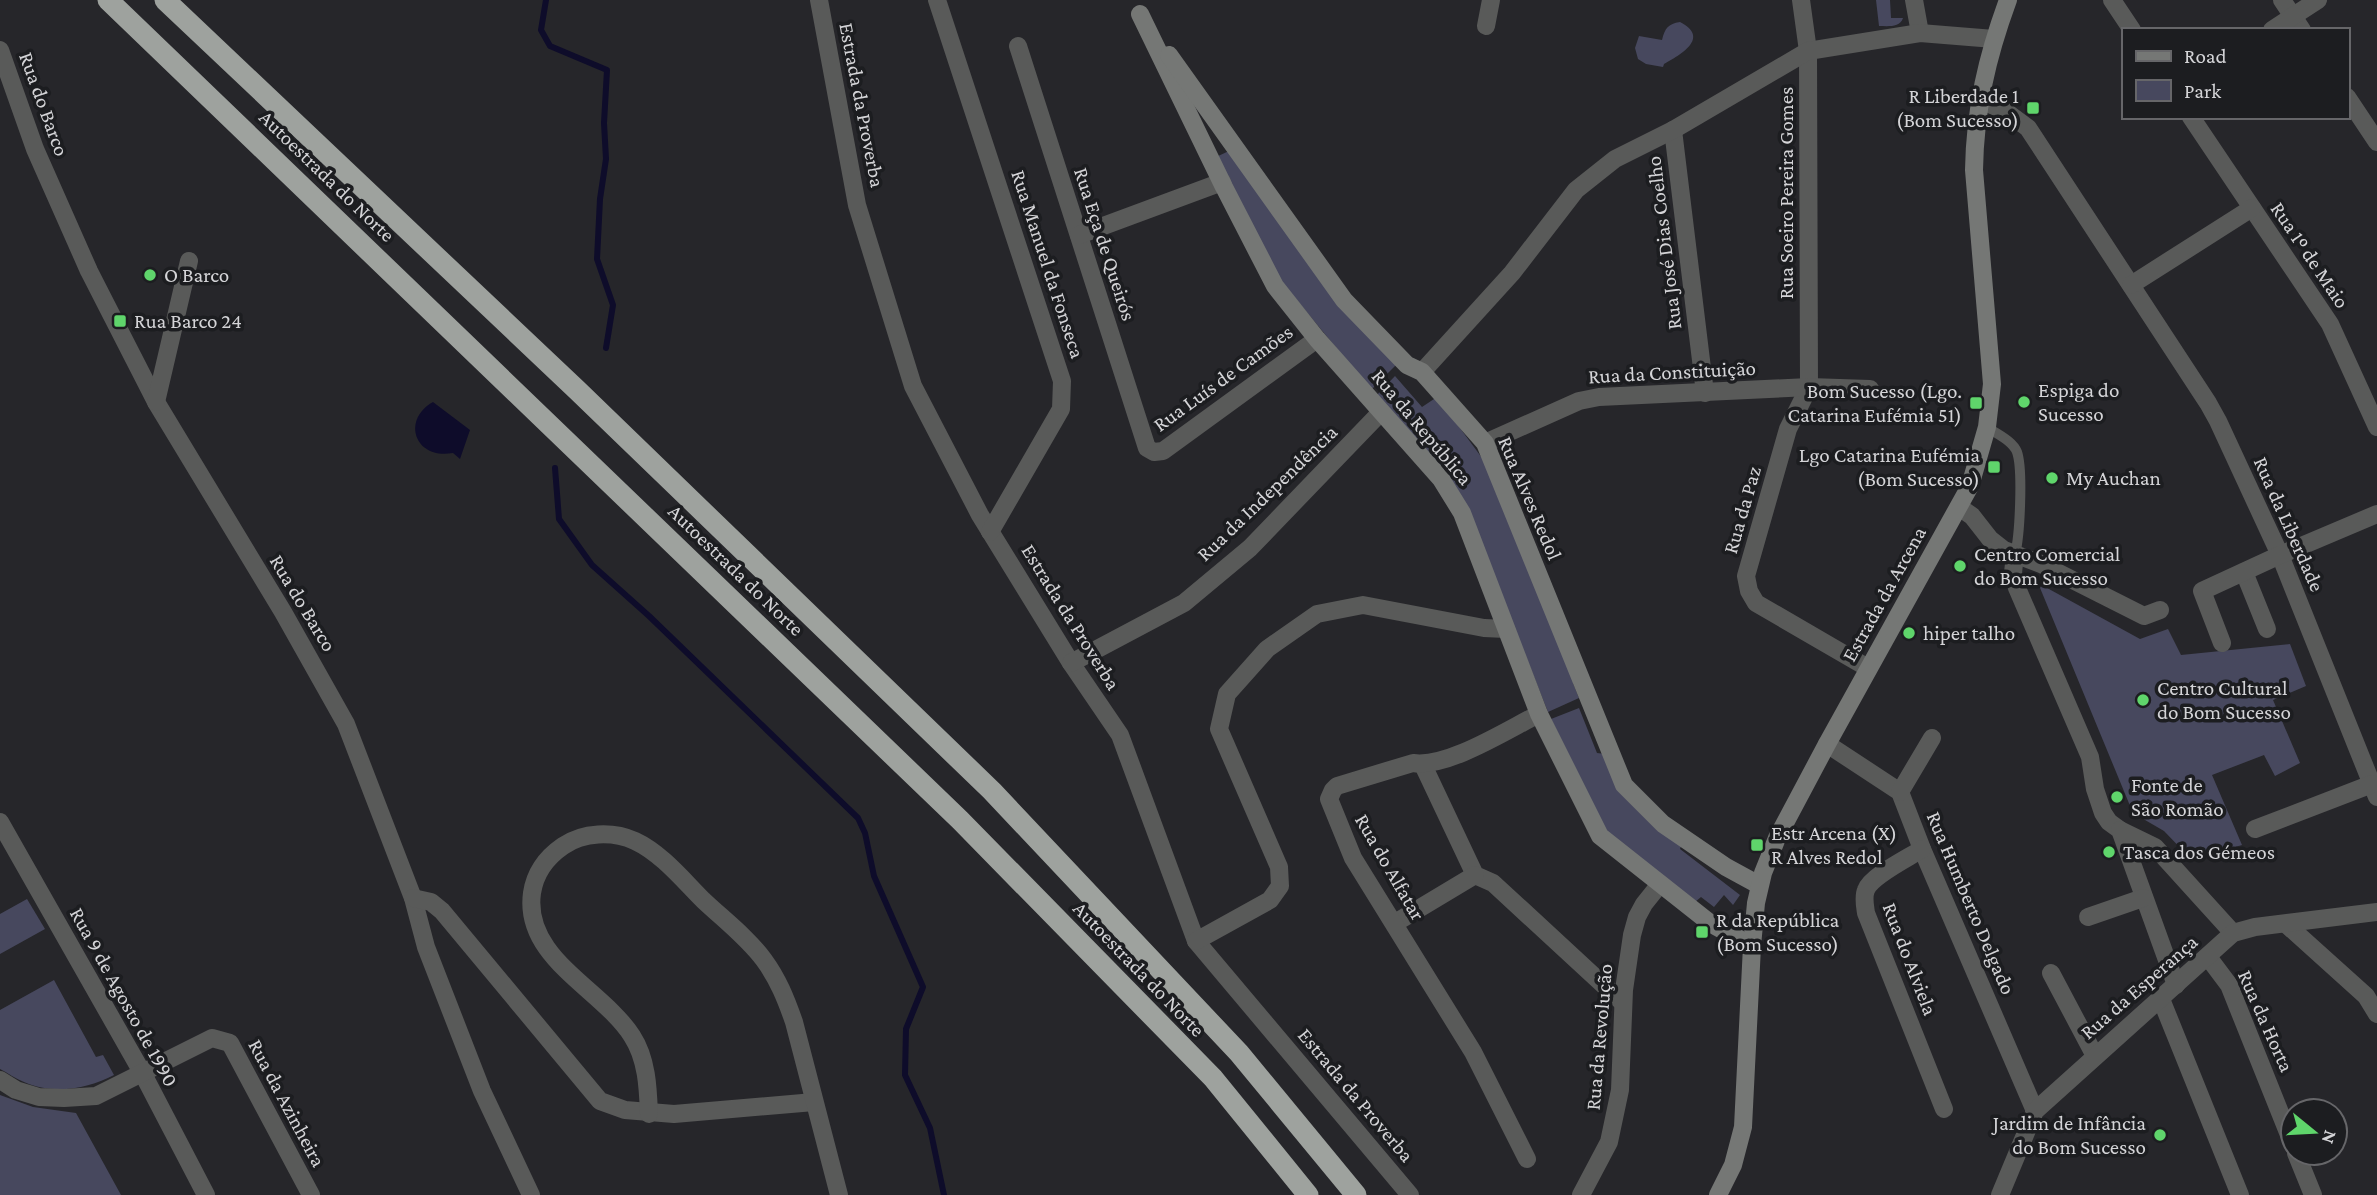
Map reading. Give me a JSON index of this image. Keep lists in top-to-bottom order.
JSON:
{
  "streets": {
    "highway": ["Autoestrada do Norte"],
    "street": [
      "Rua do Barco",
      "Estrada da Proverba",
      "Rua Soeiro Pereira Gomes",
      "Rua José Dias Coelho",
      "Rua Eça de Queirós",
      "Rua 1º de Maio",
      "Rua Manuel da Fonseca",
      "Rua da Constituição",
      "Rua Luís de Camões",
      "Rua da República",
      "Rua da Independência",
      "Rua Alves Redol",
      "Rua da Paz",
      "Rua da Liberdade",
      "Estrada da Arcena",
      "Rua do Alfatar",
      "Rua Humberto Delgado",
      "Rua do Alviela",
      "Rua da Esperança",
      "Rua 9 de Agosto de 1990",
      "Rua da Horta",
      "Rua da Revolução",
      "Rua da Azinheira"
    ]
  },
  "crossings": [
    ["Estrada da Proverba", "Rua Manuel da Fonseca"],
    ["Estrada da Proverba", "Rua da Independência"],
    ["Rua Soeiro Pereira Gomes", "Rua da Constituição"],
    ["Rua Soeiro Pereira Gomes", "Rua da Paz"],
    ["Rua José Dias Coelho", "Rua da Constituição"],
    ["Rua Eça de Queirós", "Rua Luís de Camões"],
    ["Rua da Constituição", "Rua Alves Redol"],
    ["Rua da Constituição", "Rua da Paz"],
    ["Rua Luís de Camões", "Rua da República"],
    ["Rua da República", "Rua da Independência"],
    ["Rua da República", "Rua Alves Redol"],
    ["Rua da República", "Estrada da Arcena"],
    ["Rua da República", "Rua do Alfatar"],
    ["Rua da República", "Rua da Revolução"],
    ["Rua Alves Redol", "Estrada da Arcena"],
    ["Rua da Paz", "Estrada da Arcena"],
    ["Rua da Liberdade", "Estrada da Arcena"],
    ["Rua Humberto Delgado", "Rua do Alviela"],
    ["Rua Humberto Delgado", "Rua da Esperança"],
    ["Rua da Esperança", "Rua da Horta"],
    ["Rua 9 de Agosto de 1990", "Rua da Azinheira"]
  ],
  "places": {
    "transit": [
      "R Liberdade 1 (Bom Sucesso)",
      "Rua Barco 24",
      "Bom Sucesso (Lgo. Catarina Eufémia 51)",
      "Lgo Catarina Eufémia (Bom Sucesso)",
      "Estr Arcena (X) R Alves Redol",
      "R da República (Bom Sucesso)"
    ],
    "other": [
      "O Barco",
      "Espiga do Sucesso",
      "My Auchan",
      "Centro Comercial do Bom Sucesso",
      "hiper talho",
      "Centro Cultural do Bom Sucesso",
      "Fonte de São Romão",
      "Tasca dos Gémeos",
      "Jardim de Infância do Bom Sucesso"
    ]
  },
  "legend": ["Road", "Park"],
  "north": "right"
}
